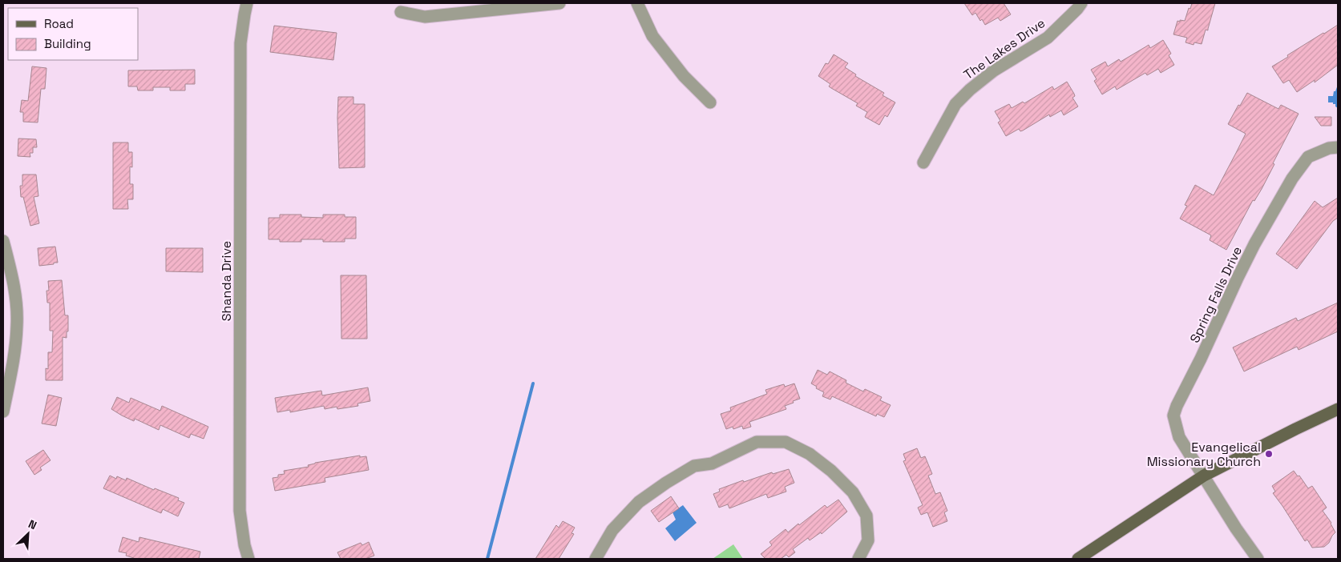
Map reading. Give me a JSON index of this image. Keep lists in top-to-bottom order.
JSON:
{
  "streets": {
    "street": ["The Lakes Drive", "Shanda Drive", "Spring Falls Drive"]
  },
  "places": ["Evangelical Missionary Church"],
  "legend": ["Road", "Building"],
  "north": "top right"
}
